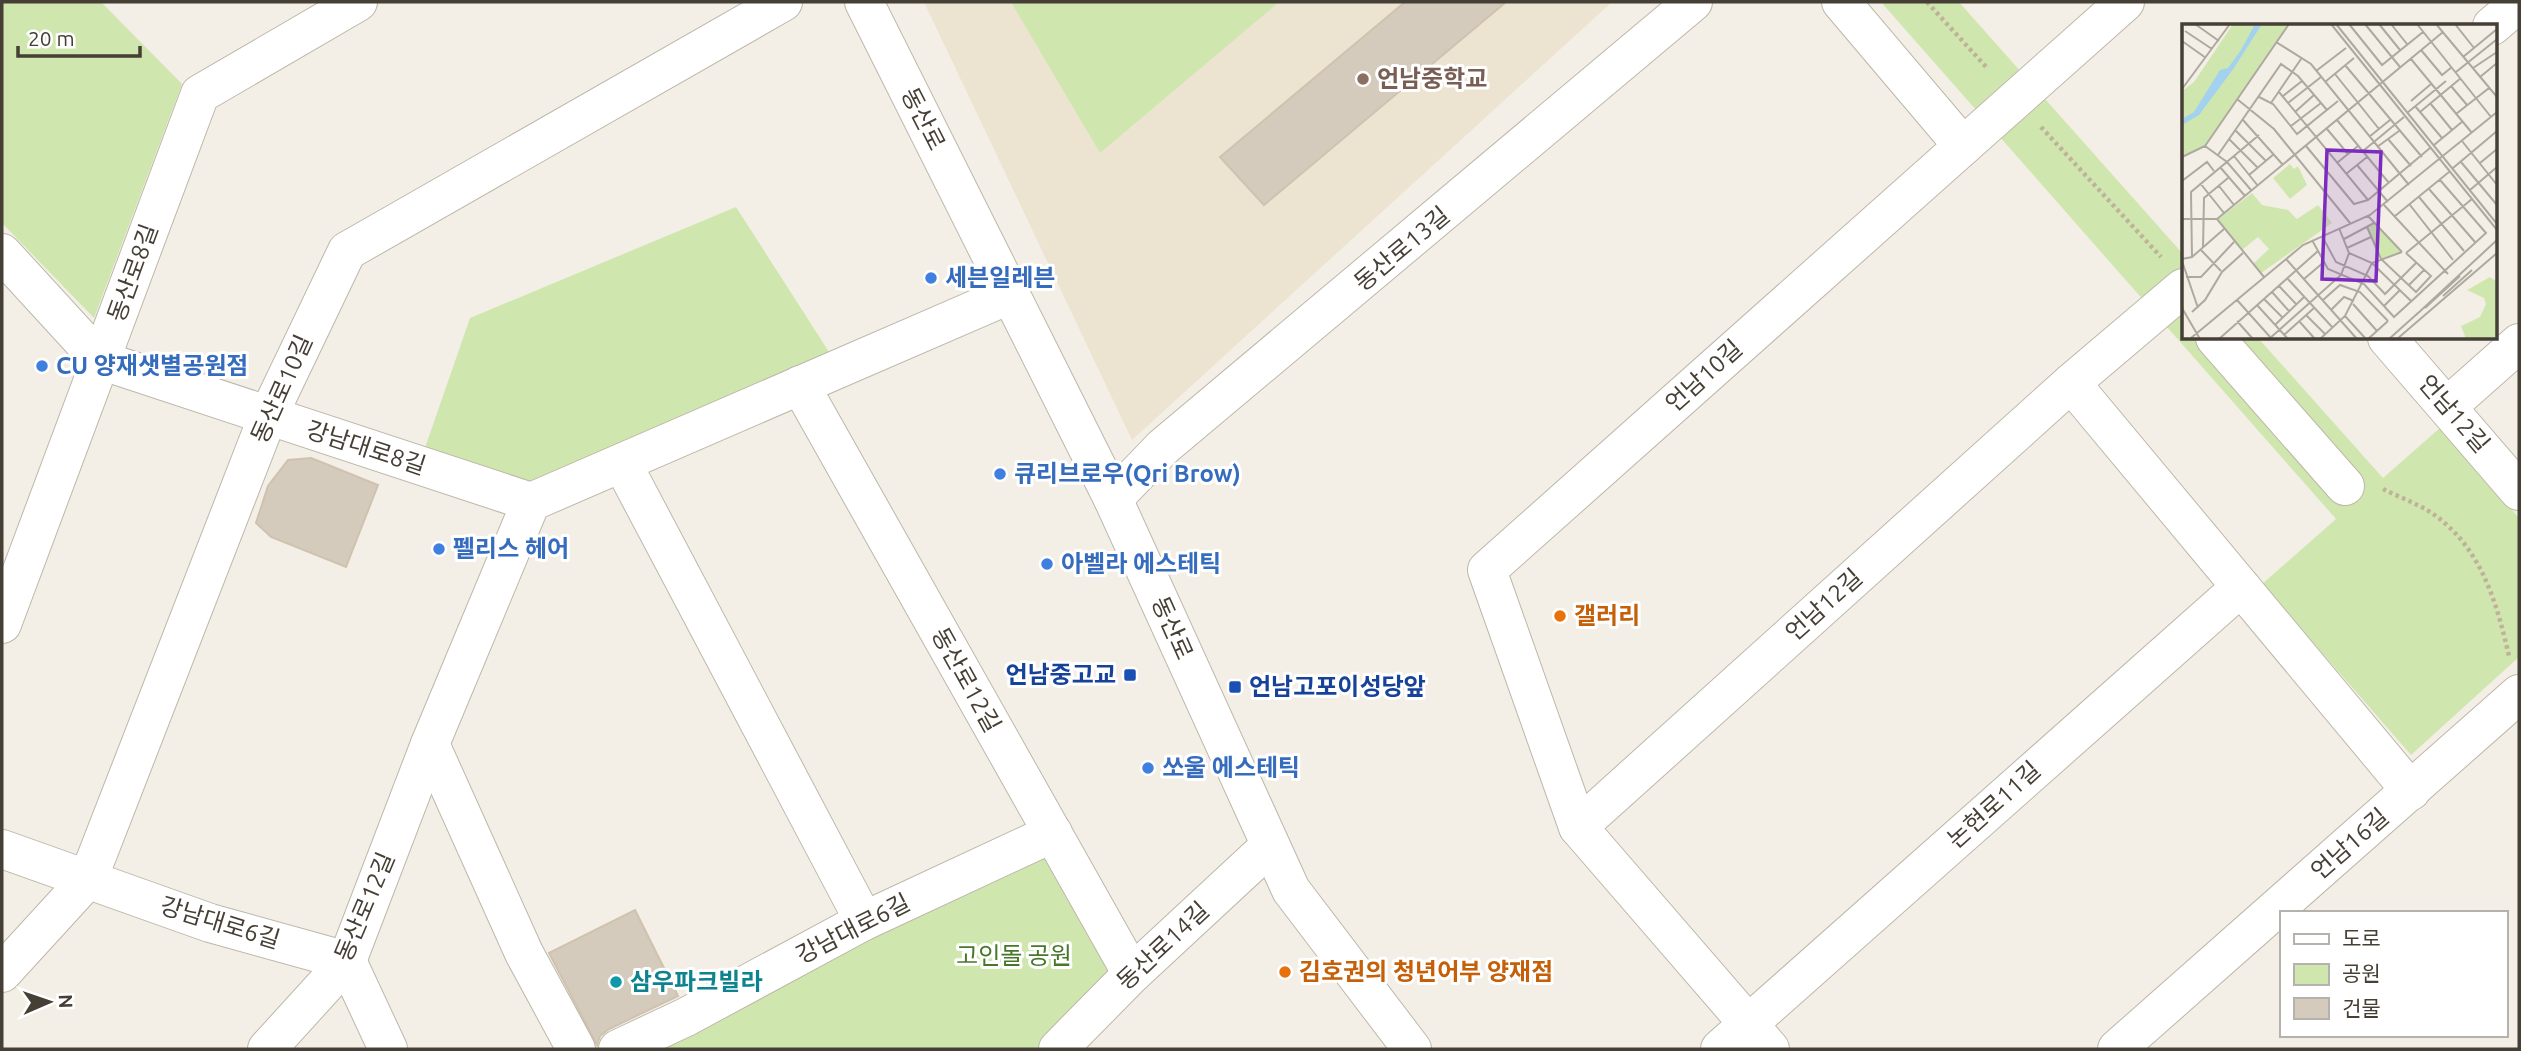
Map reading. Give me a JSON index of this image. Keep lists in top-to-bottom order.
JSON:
{
  "streets": {
    "street": [
      "동산로",
      "동산로13길",
      "동산로8길",
      "언남10길",
      "동산로10길",
      "언남12길",
      "강남대로8길",
      "동산로12길",
      "논현로11길",
      "언남16길",
      "강남대로6길",
      "동산로14길"
    ]
  },
  "crossings": [
    ["동산로", "동산로13길"],
    ["동산로", "동산로14길"],
    ["동산로8길", "강남대로8길"],
    ["언남10길", "언남12길"],
    ["동산로10길", "강남대로8길"],
    ["동산로10길", "강남대로6길"],
    ["강남대로8길", "동산로12길"],
    ["동산로12길", "강남대로6길"],
    ["동산로12길", "동산로14길"]
  ],
  "parks": ["고인돌 공원"],
  "places": {
    "other": [
      "언남중학교",
      "세븐일레븐",
      "CU 양재샛별공원점",
      "큐리브로우(Qri Brow)",
      "펠리스 헤어",
      "아벨라 에스테틱",
      "갤러리",
      "쏘울 에스테틱",
      "김호권의 청년어부 양재점",
      "삼우파크빌라"
    ],
    "transit": ["언남중고교", "언남고포이성당앞"]
  },
  "legend": ["도로", "공원", "건물"],
  "scale_bar": "20 m",
  "north": "right"
}
